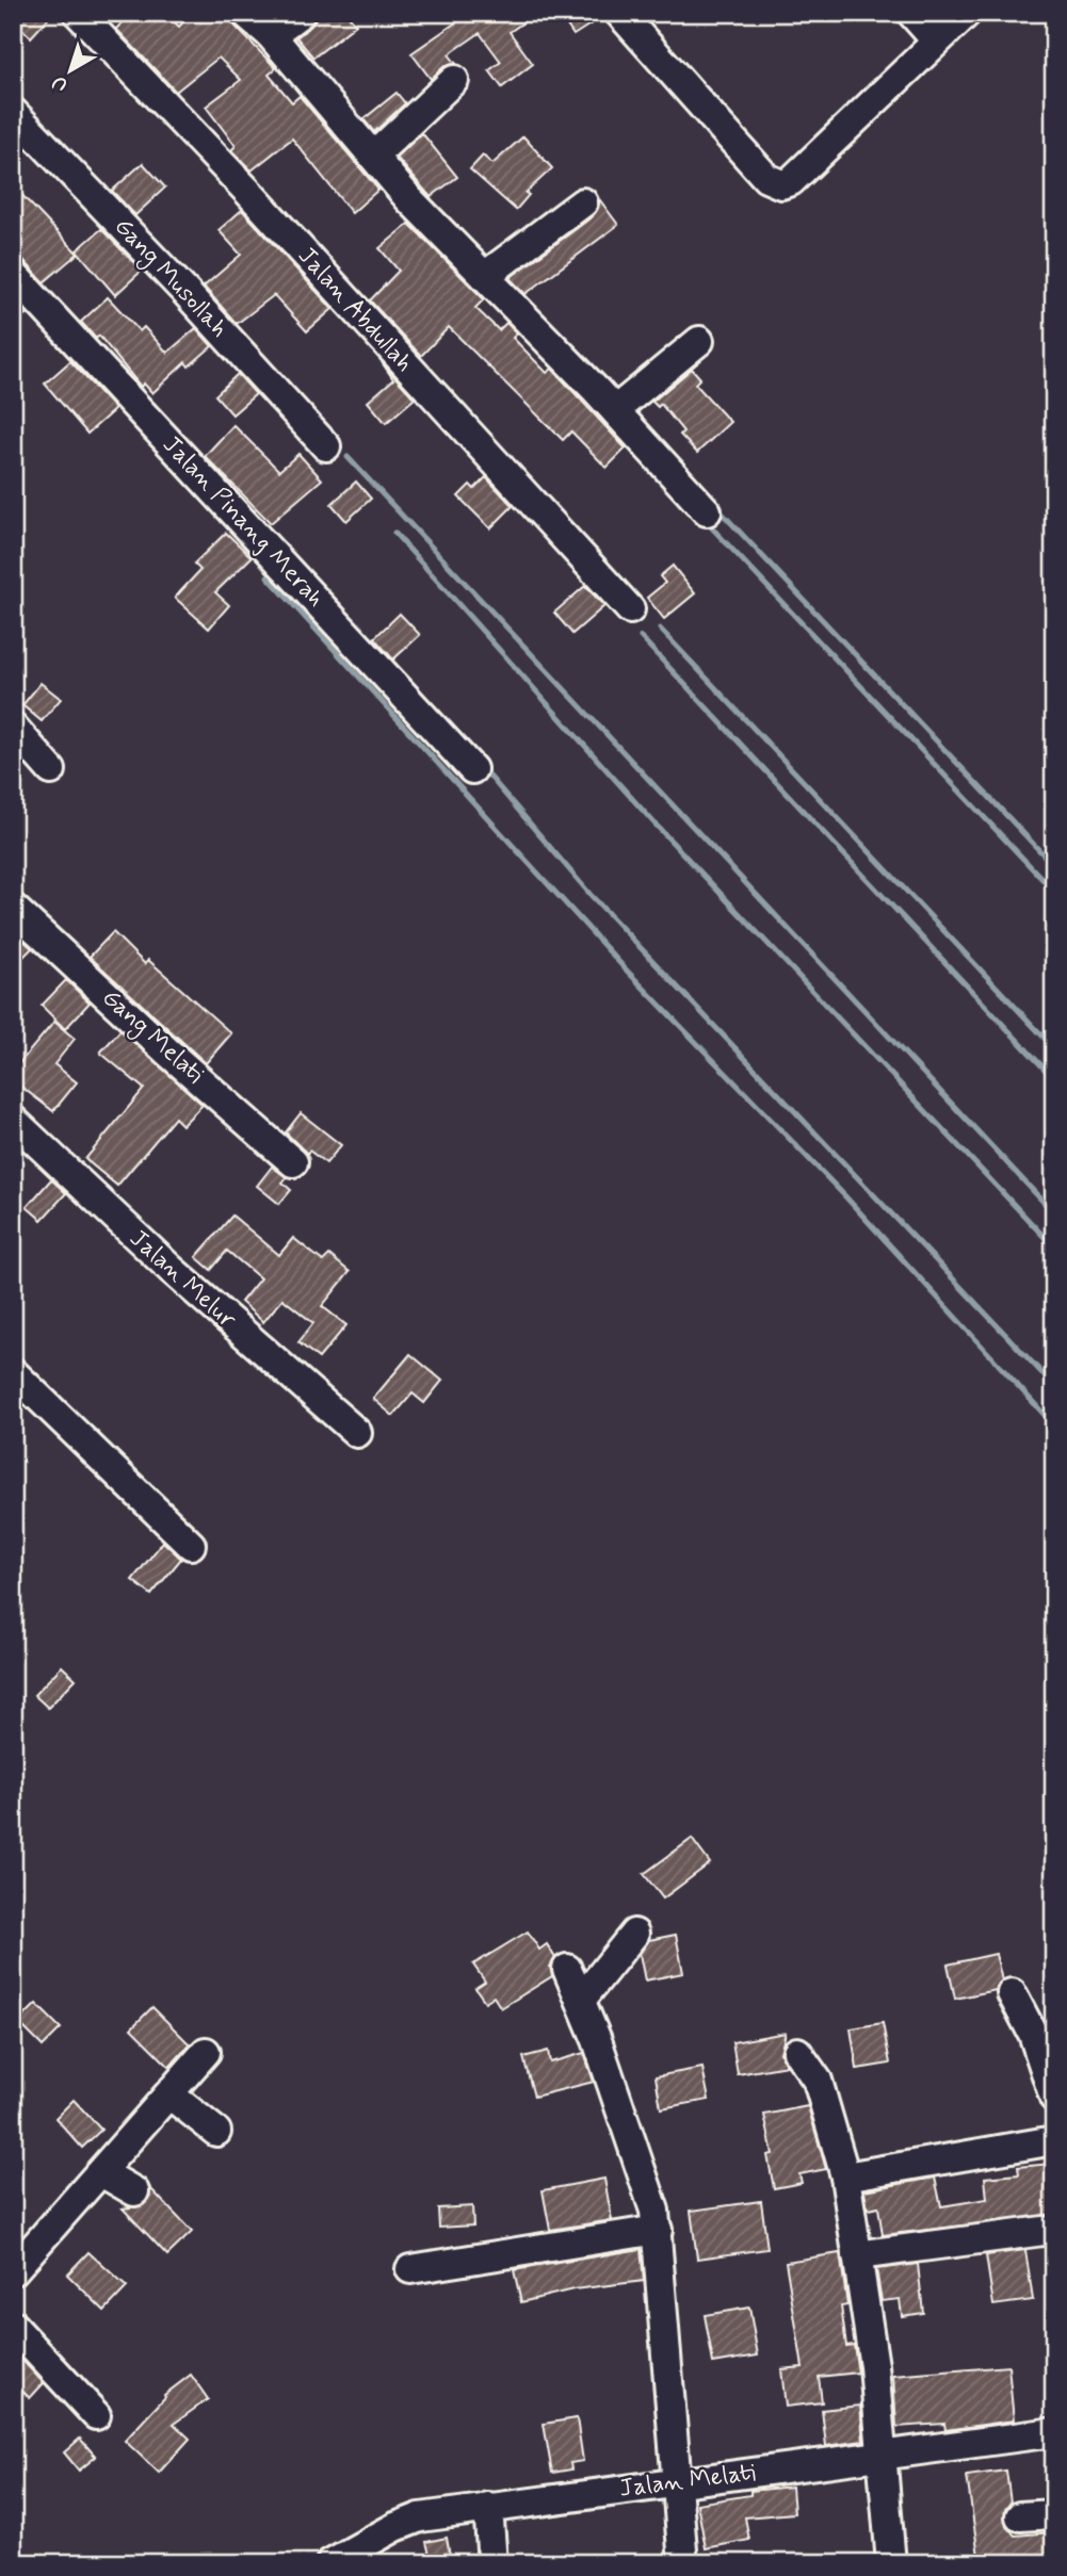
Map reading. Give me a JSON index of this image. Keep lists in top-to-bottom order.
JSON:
{
  "streets": {
    "street": [
      "Gang Musollah",
      "Jalan Abdullah",
      "Jalan Pinang Merah",
      "Gang Melati",
      "Jalan Melur",
      "Jalan Melati"
    ]
  },
  "north": "bottom left"
}
